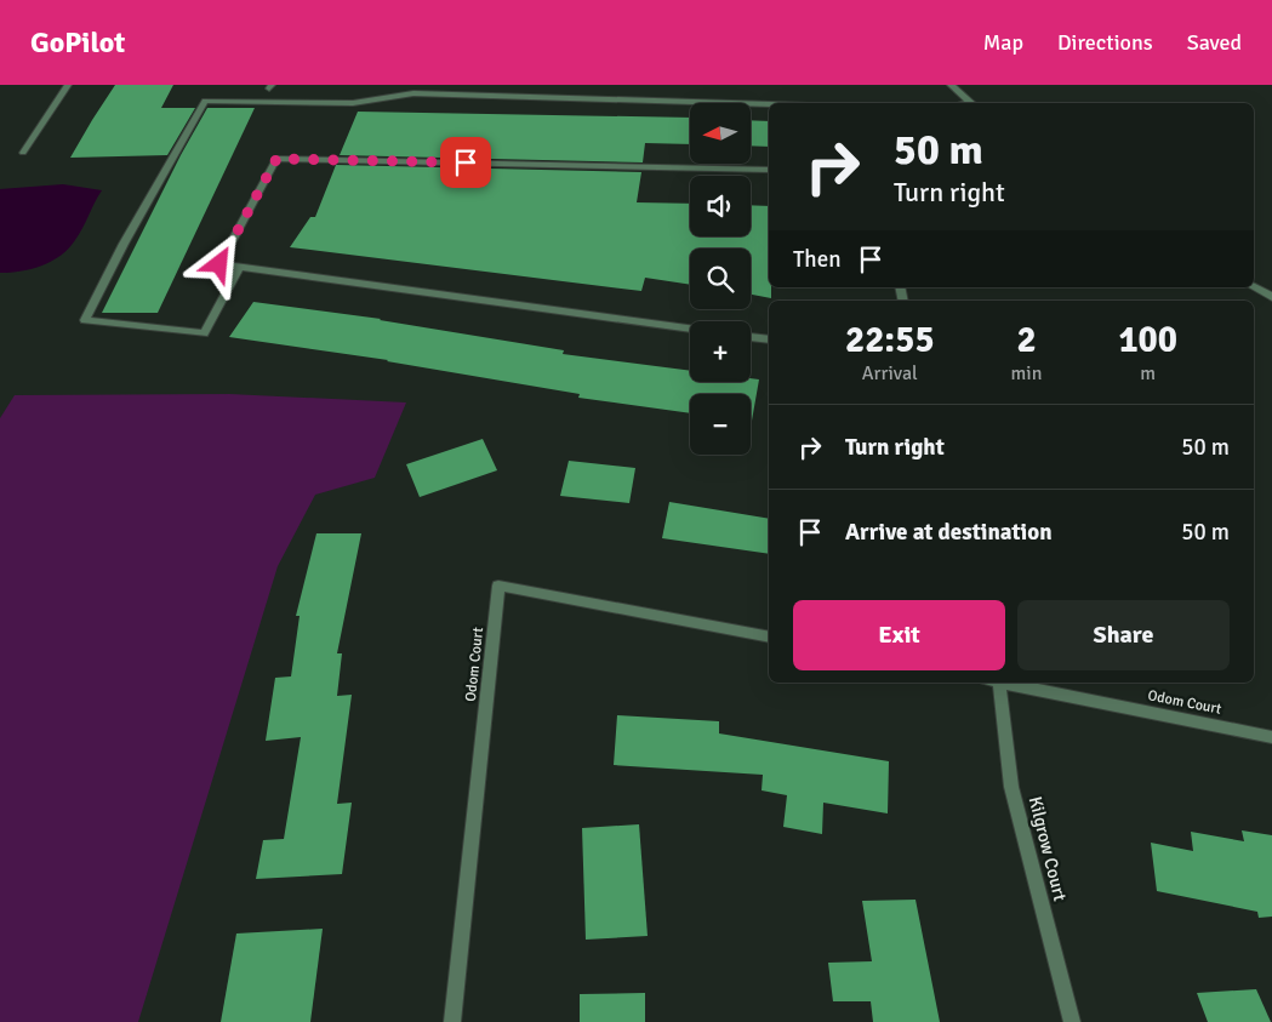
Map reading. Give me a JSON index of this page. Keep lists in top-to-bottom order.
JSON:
{
  "streets": {
    "street": ["Odom Court", "Kilgrow Court"]
  },
  "north": "left",
  "page": {
    "header": "GoPilot",
    "nav": ["Map", "Directions", "Saved"],
    "map_buttons": ["+", "−"],
    "turn": ["50 m", "Turn right"],
    "then": "Then",
    "eta": [
      "22:55",
      "Arrival",
      "2",
      "min",
      "100",
      "m"
    ],
    "list": [
      {
        "name": "Turn right",
        "value": "50 m"
      },
      {
        "name": "Arrive at destination",
        "value": "50 m"
      }
    ],
    "buttons": ["Exit", "Share"]
  }
}
